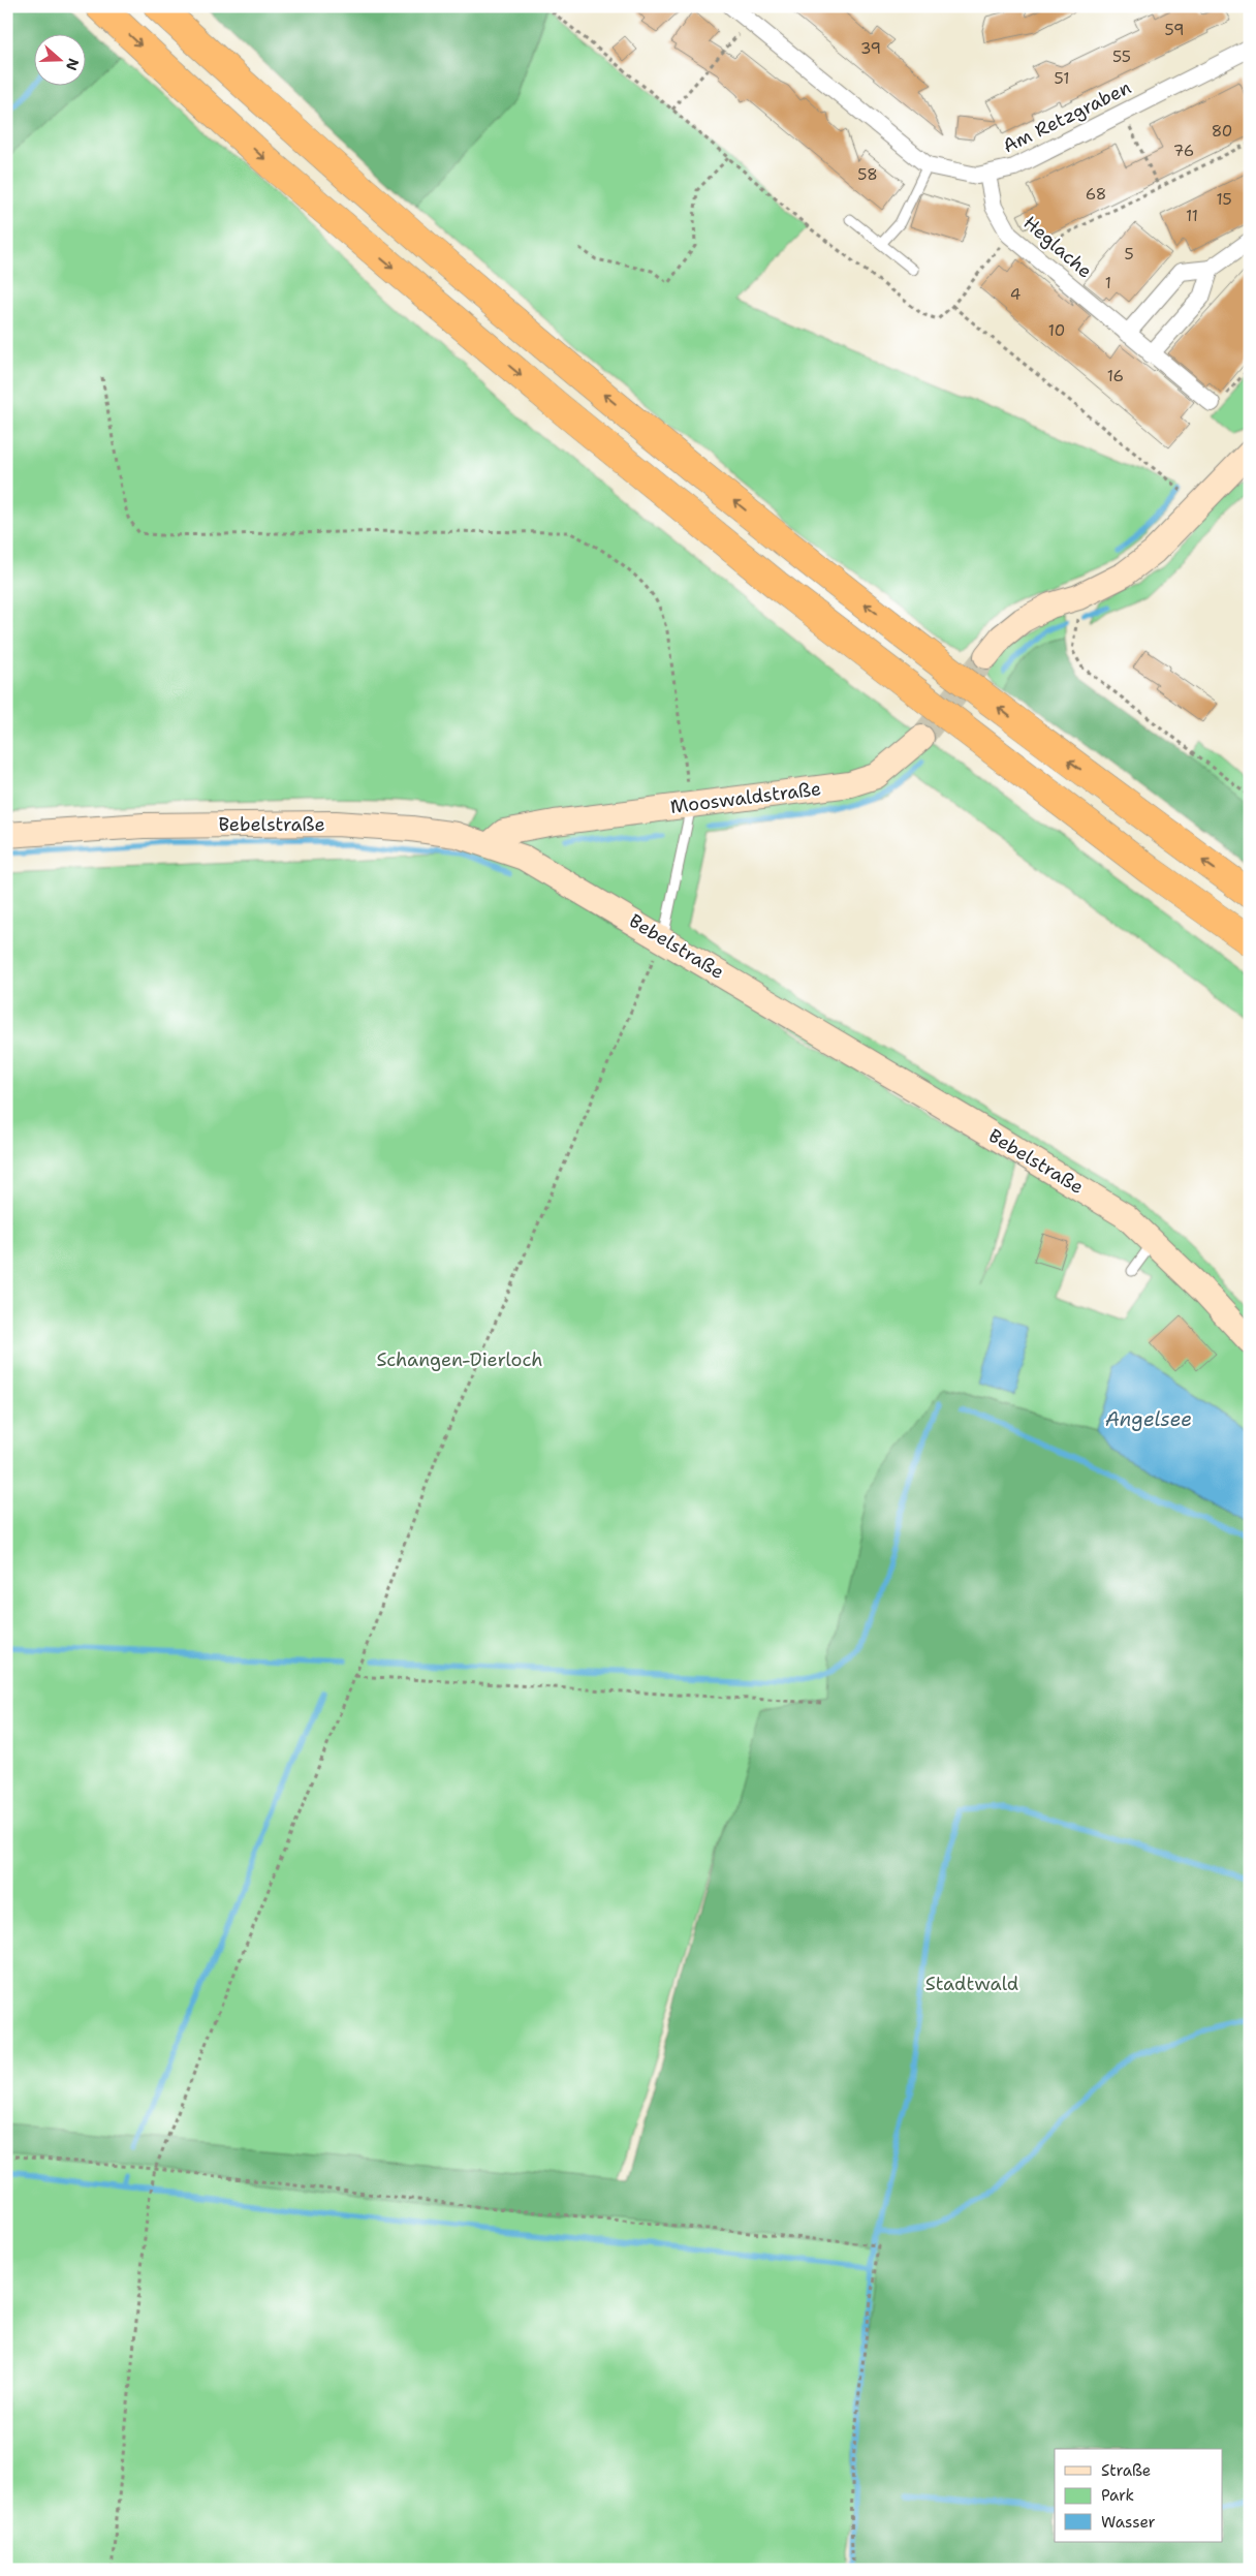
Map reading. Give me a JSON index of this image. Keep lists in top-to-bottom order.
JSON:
{
  "streets": {
    "street": [
      "Am Retzgraben",
      "Heglache",
      "Mooswaldstraße",
      "Bebelstraße"
    ]
  },
  "crossings": [
    ["Am Retzgraben", "Heglache"],
    ["Mooswaldstraße", "Bebelstraße"]
  ],
  "water": ["Angelsee"],
  "parks": ["Schangen-Dierloch", "Stadtwald"],
  "house_numbers": [
    "59",
    "39",
    "55",
    "51",
    "80",
    "76",
    "58",
    "68",
    "15",
    "11",
    "5",
    "1",
    "4",
    "10",
    "16"
  ],
  "legend": ["Straße", "Park", "Wasser"],
  "north": "right"
}
